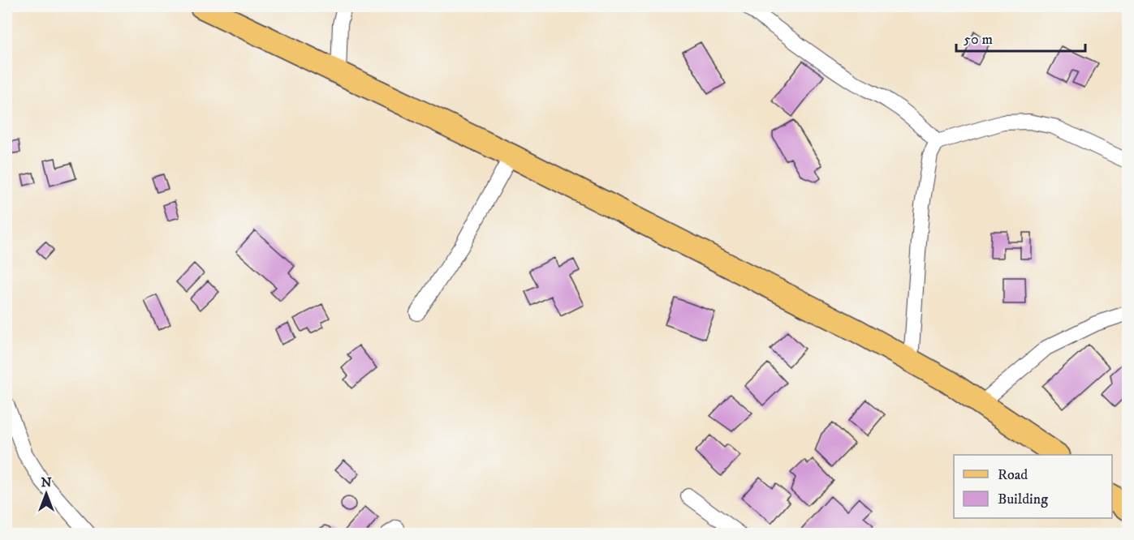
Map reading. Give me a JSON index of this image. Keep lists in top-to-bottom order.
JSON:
{
  "legend": ["Road", "Building"],
  "scale_bar": "50 m",
  "north": "top"
}
